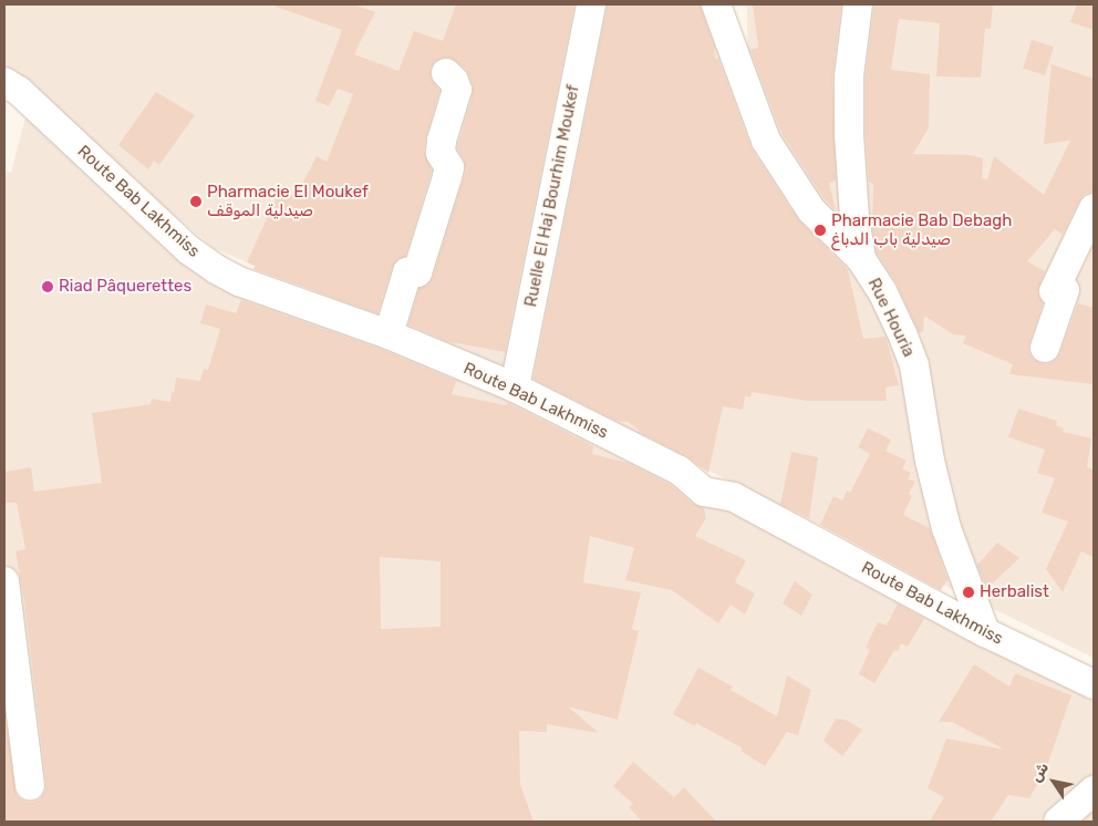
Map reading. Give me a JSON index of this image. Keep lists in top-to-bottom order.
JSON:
{
  "streets": {
    "street": ["Ruelle El Haj Bourhim Moukef", "Route Bab Lakhmiss", "Rue Houria"]
  },
  "crossings": [
    ["Ruelle El Haj Bourhim Moukef", "Route Bab Lakhmiss"],
    ["Route Bab Lakhmiss", "Rue Houria"]
  ],
  "places": [
    "Pharmacie El Moukef صيدلية الموقف",
    "Pharmacie Bab Debagh صيدلية باب الدباغ",
    "Riad Pâquerettes",
    "Herbalist"
  ],
  "north": "top left"
}
